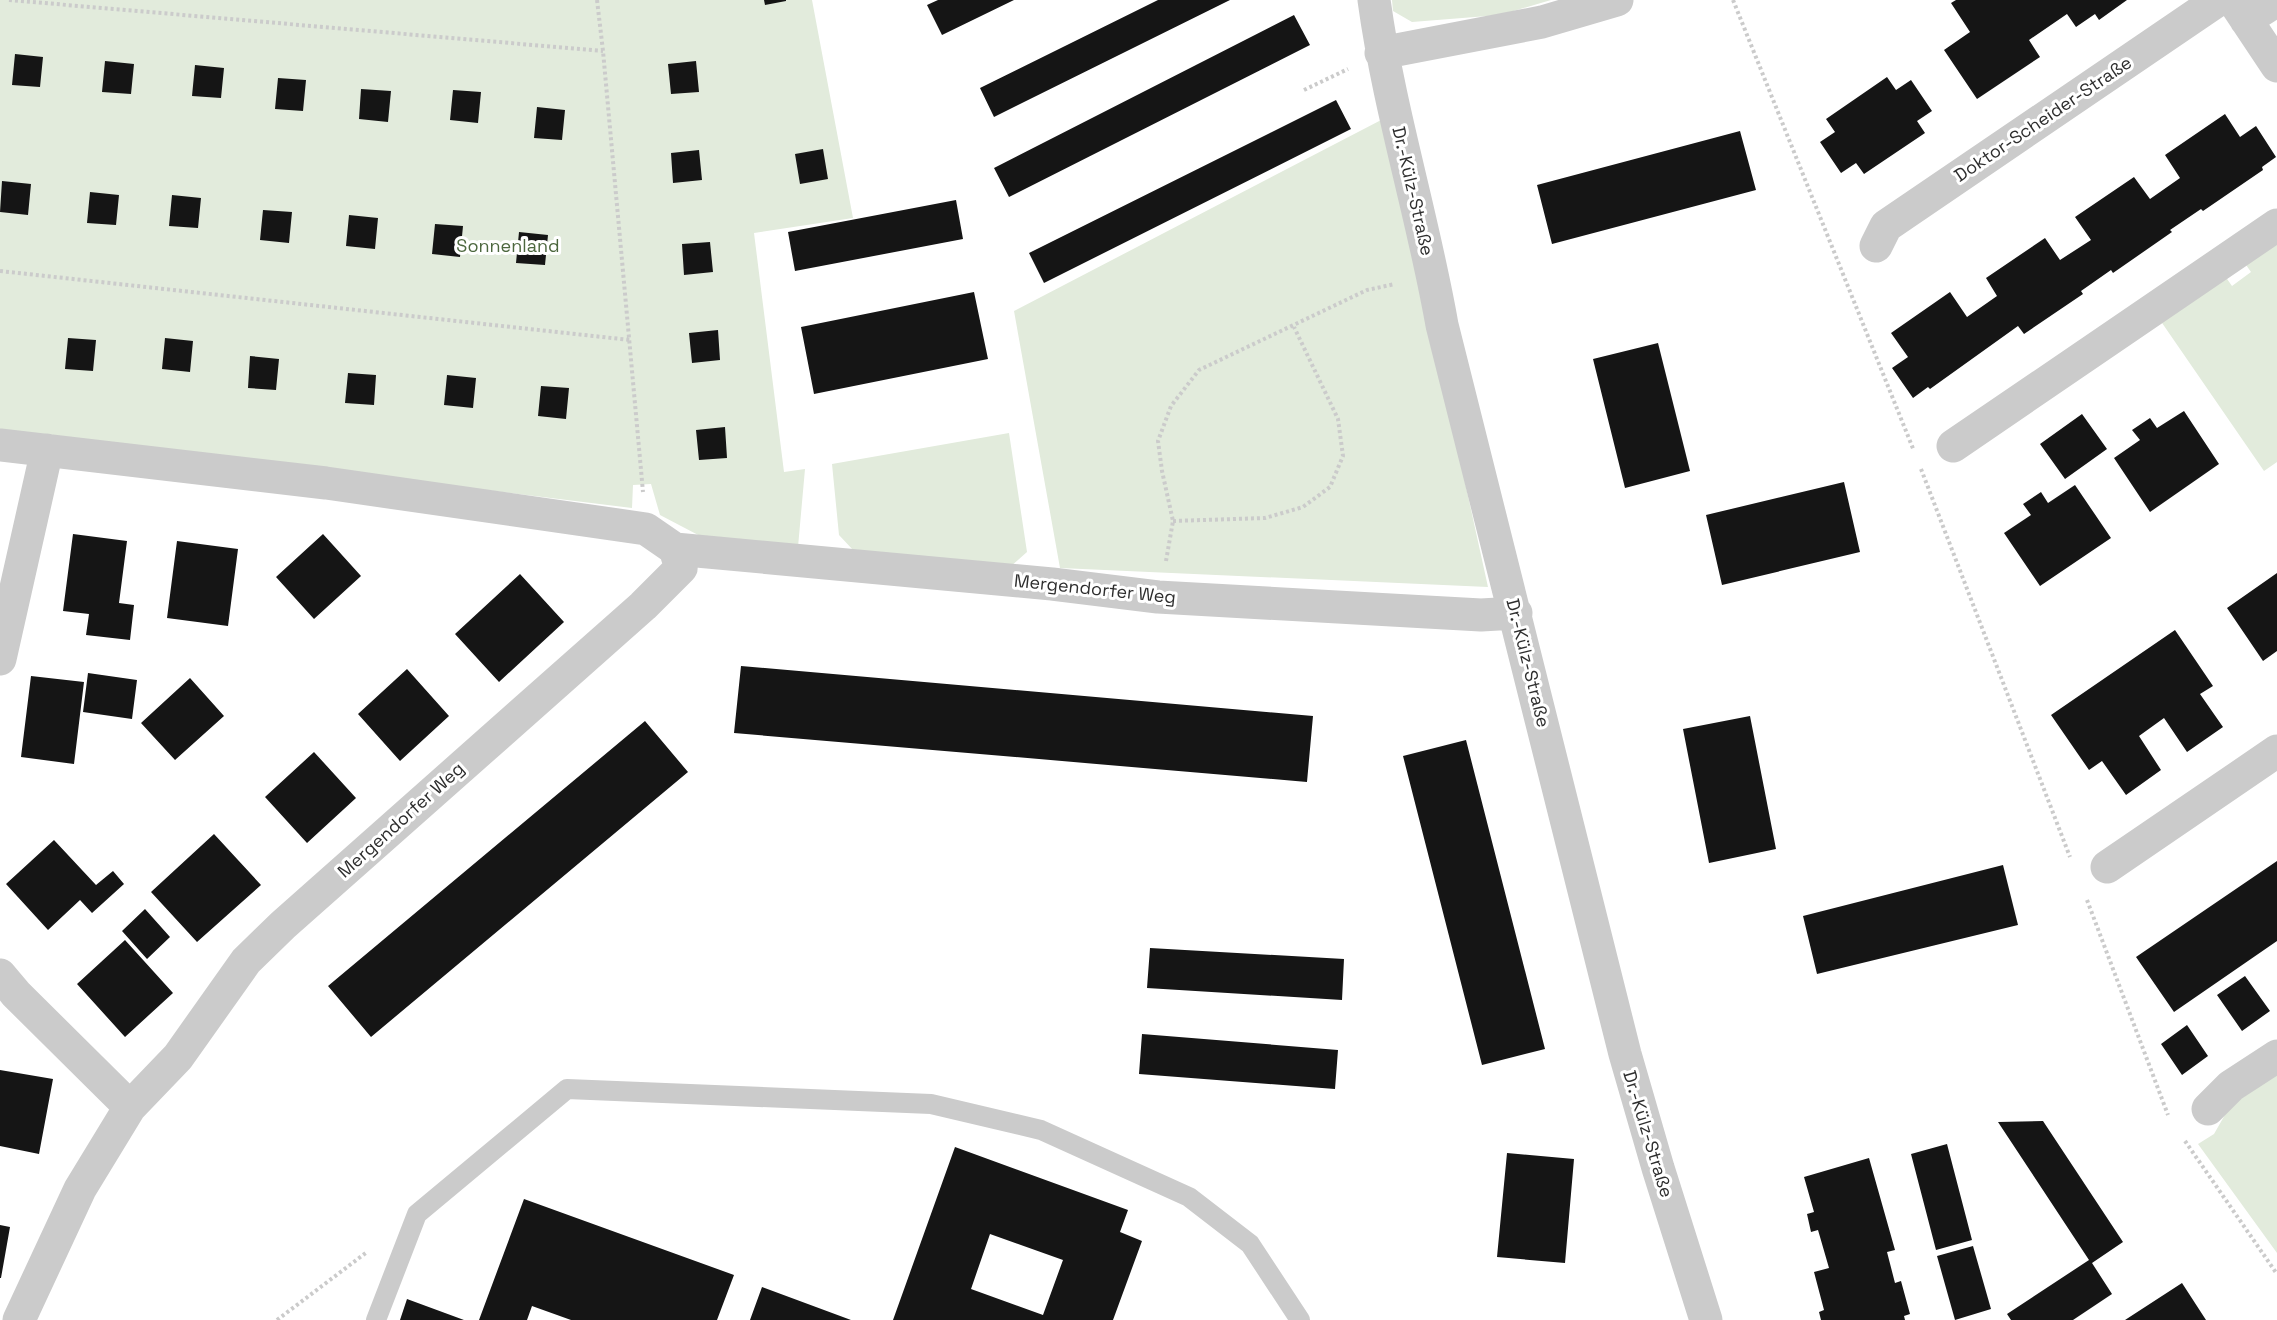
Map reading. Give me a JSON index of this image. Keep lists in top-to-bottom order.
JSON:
{
  "streets": {
    "street": ["Doktor-Scheider-Straße", "Dr.-Külz-Straße", "Mergendorfer Weg"]
  },
  "crossings": [
    ["Dr.-Külz-Straße", "Mergendorfer Weg"]
  ],
  "parks": ["Sonnenland"]
}
